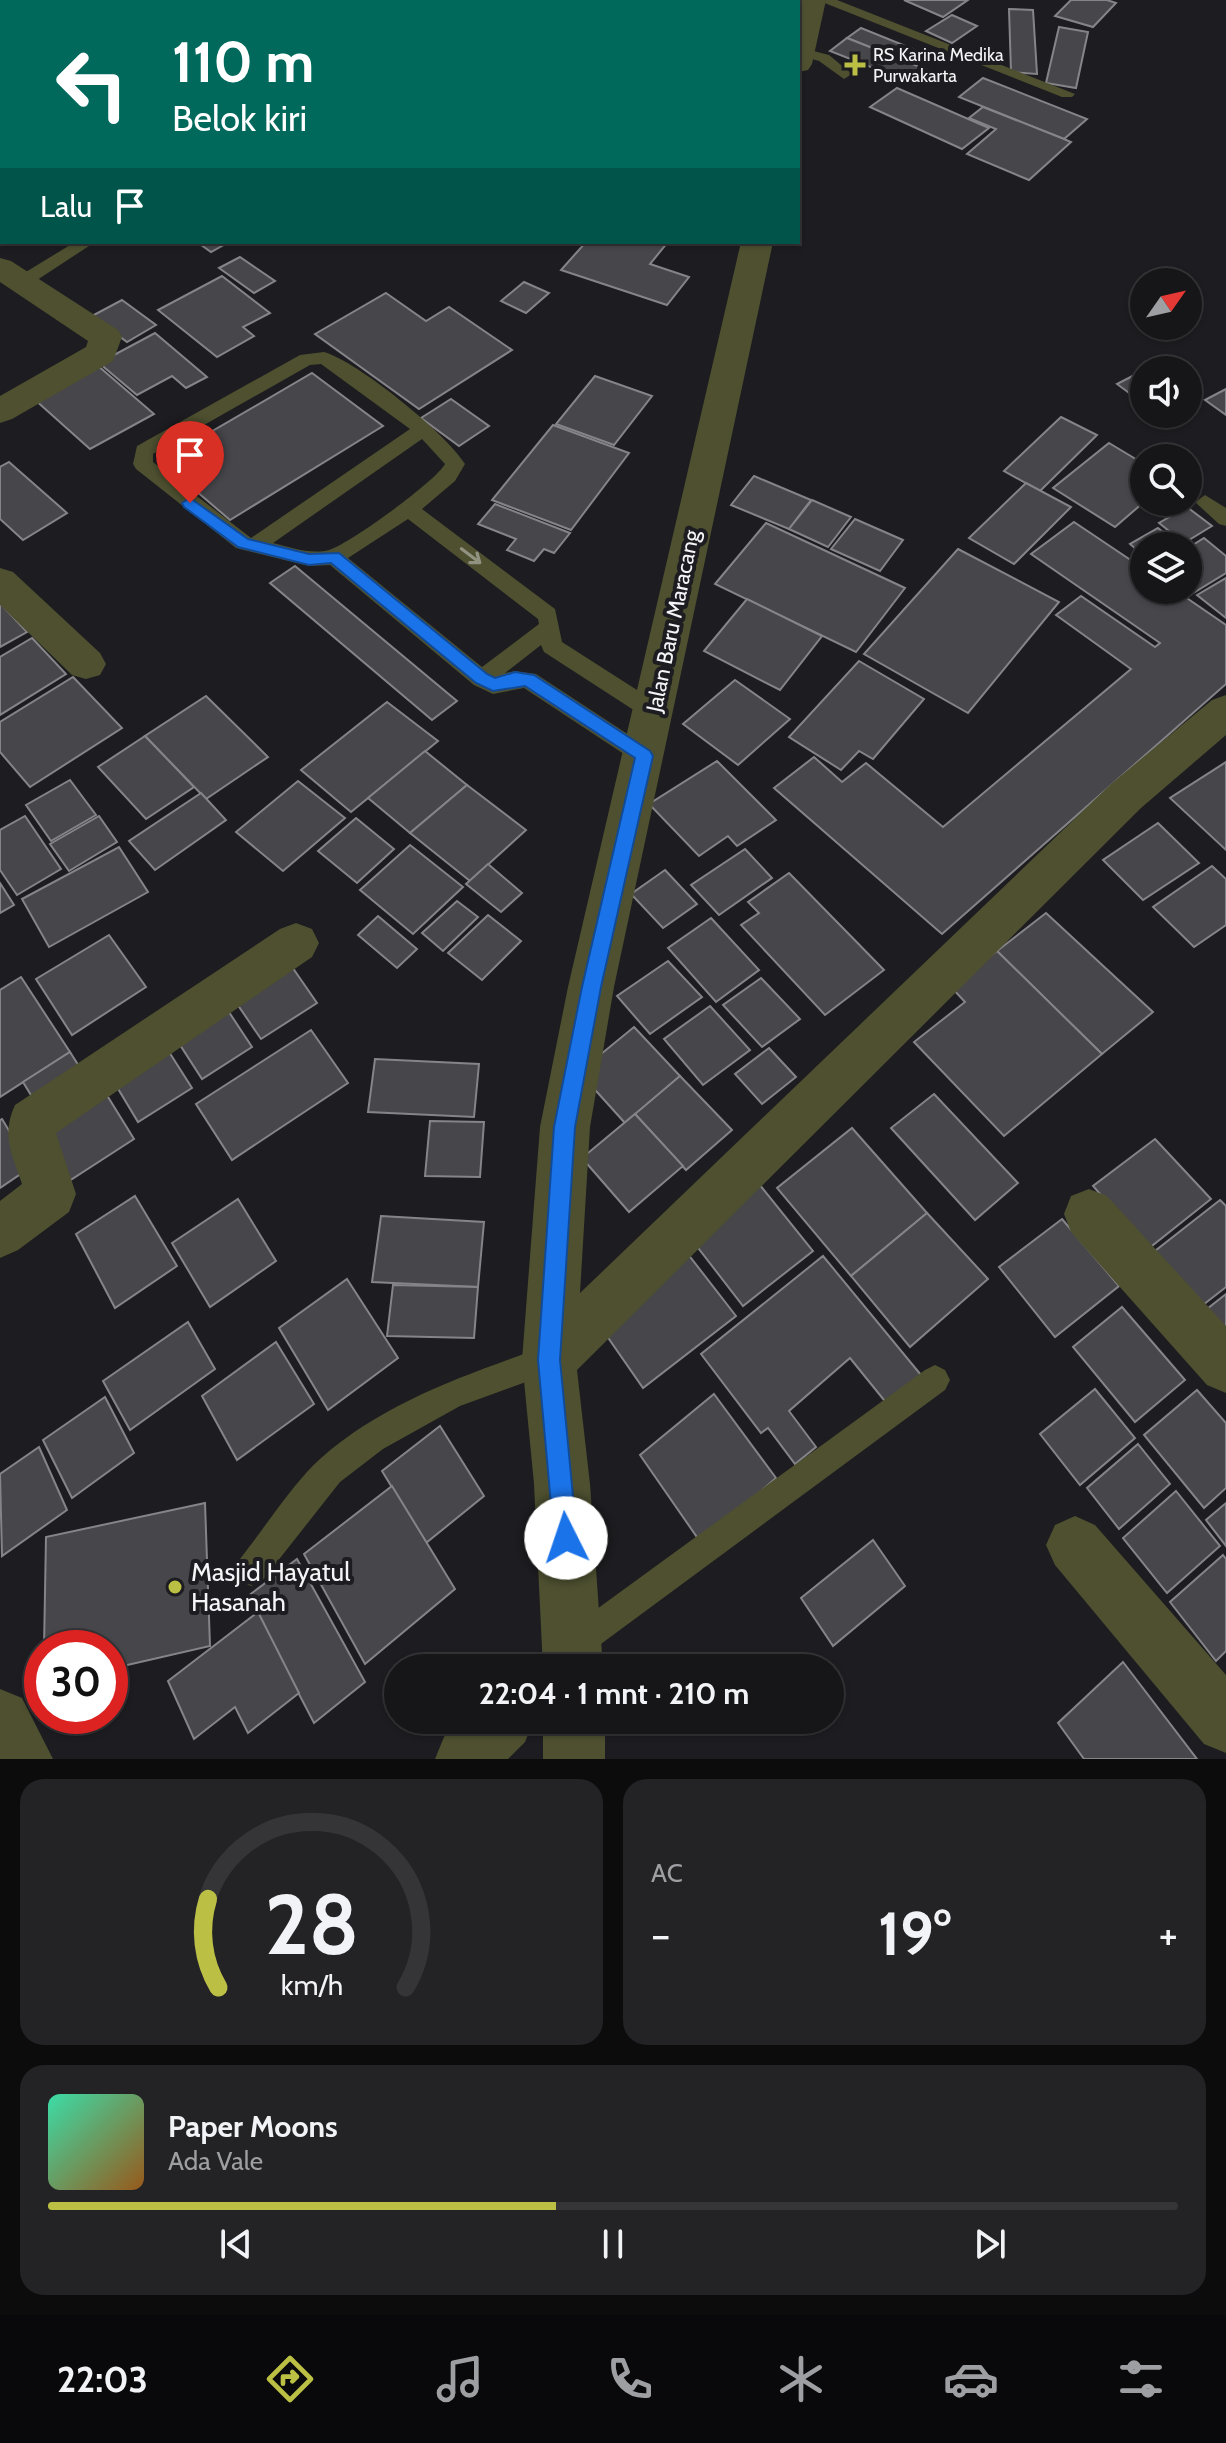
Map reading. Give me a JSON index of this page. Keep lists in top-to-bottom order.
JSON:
{
  "streets": {
    "street": ["Jalan Baru Maracang"]
  },
  "places": {
    "health": ["RS Karina Medika Purwakarta"],
    "other": ["Masjid Hayatul Hasanah"]
  },
  "north": "top right",
  "page": {
    "turn": ["110 m", "Belok kiri"],
    "then": "Lalu",
    "limit": "30",
    "trip": "22:04 · 1 mnt · 210 m",
    "tile": "AC",
    "heat": ["−", "19°", "+"],
    "song": ["Paper Moons", "Ada Vale"],
    "tabs": "22:03",
    "gauge": ["28", "km/h"]
  }
}
